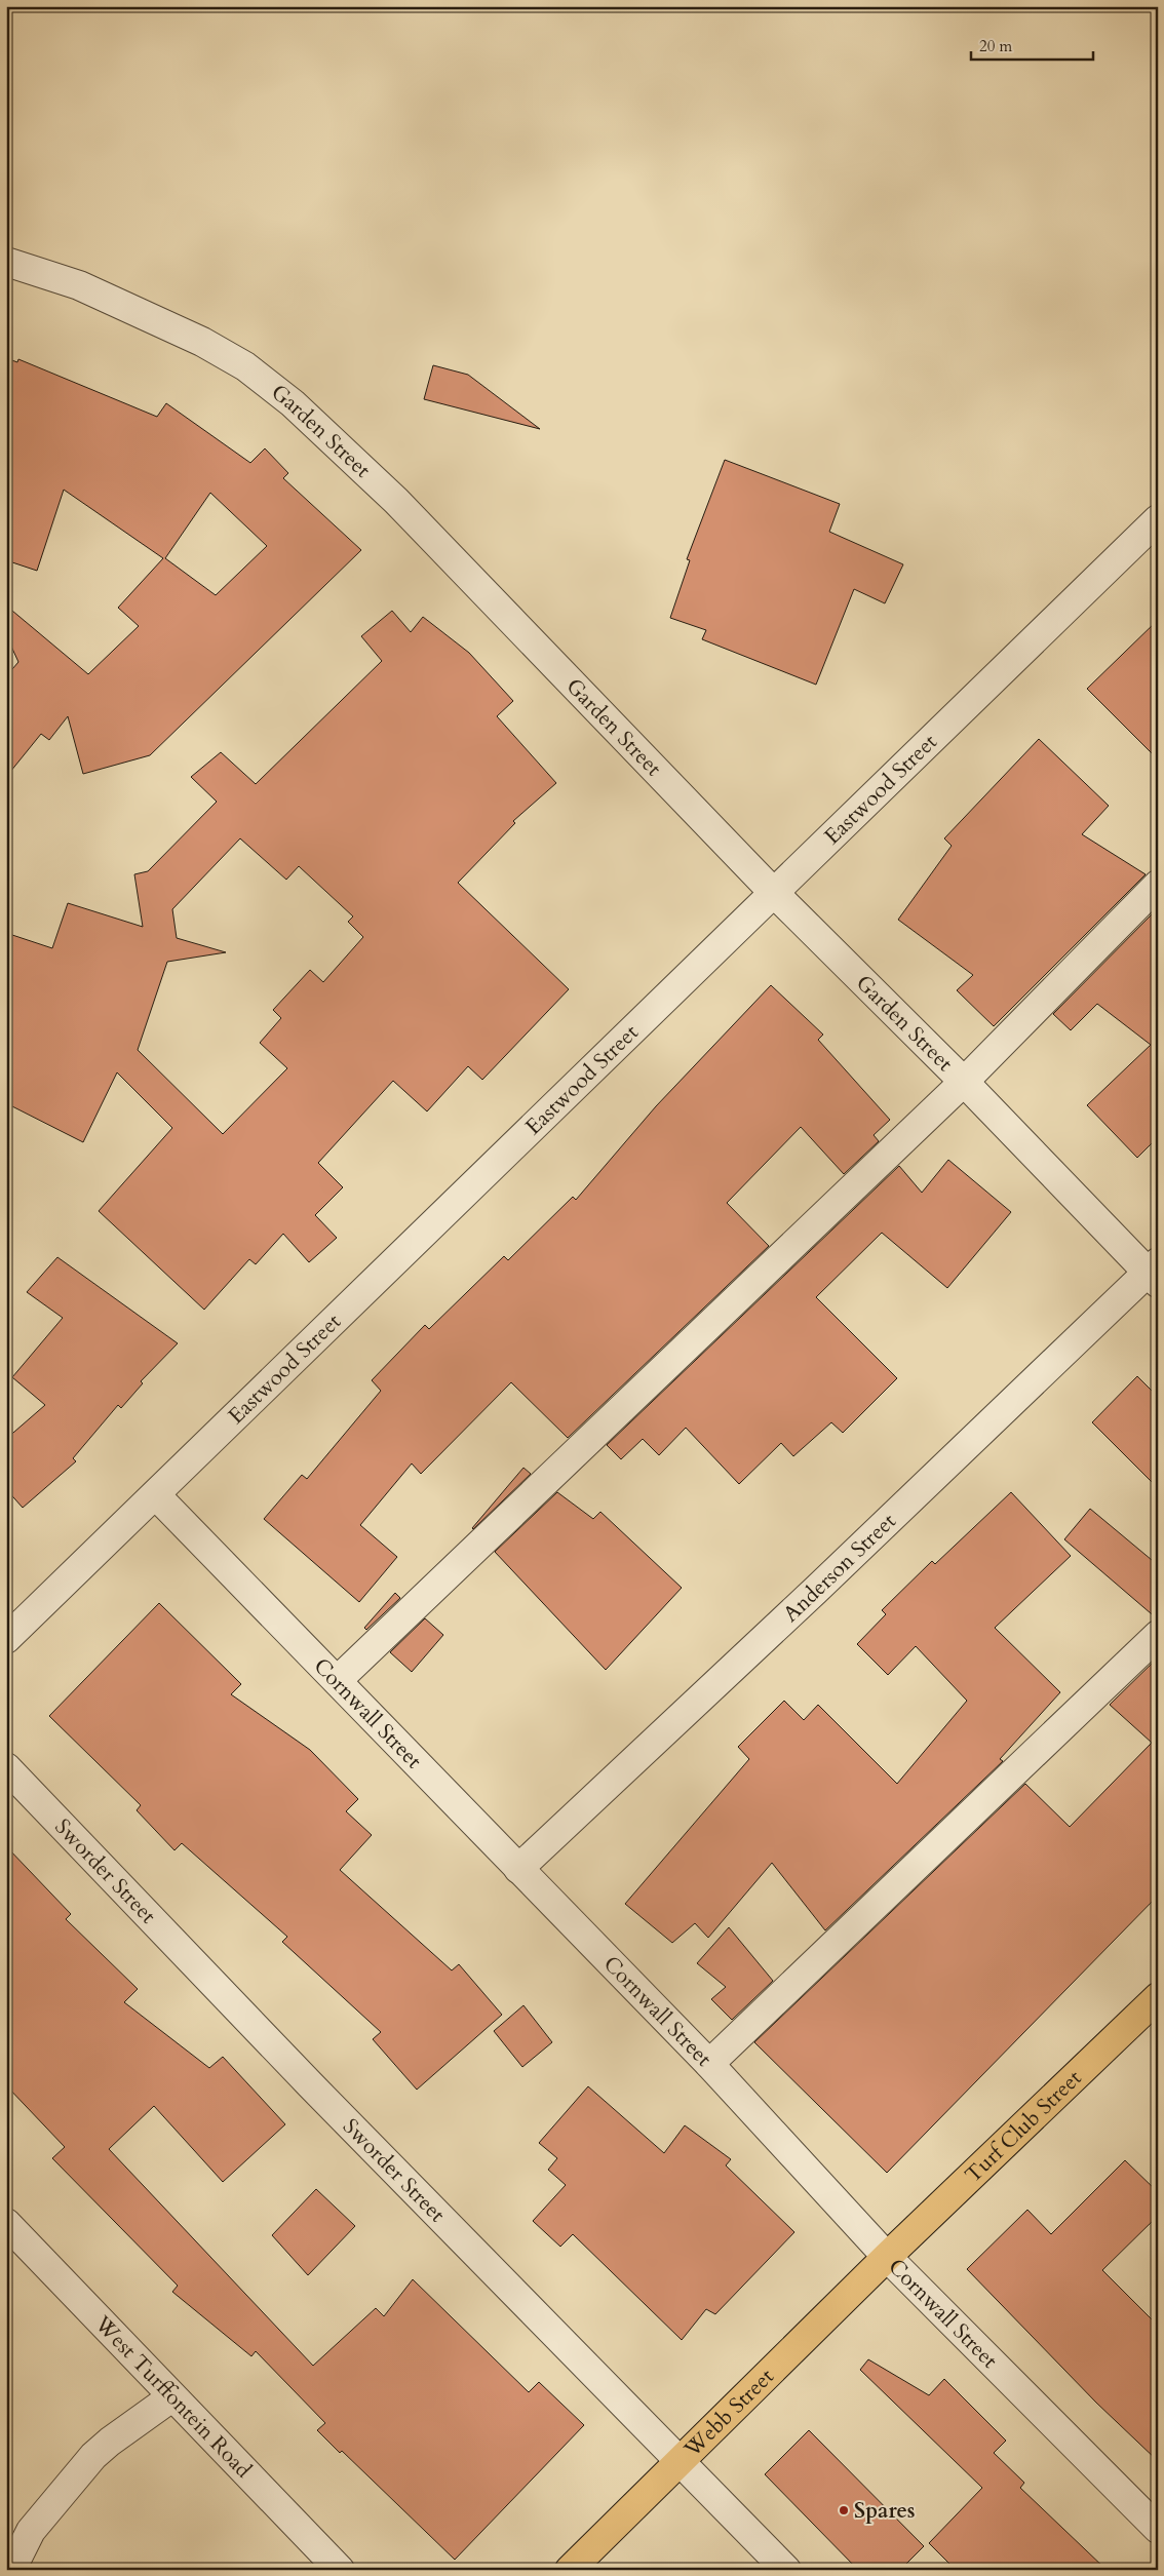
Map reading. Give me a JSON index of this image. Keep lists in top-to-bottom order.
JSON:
{
  "streets": {
    "main road": ["Turf Club Street", "Webb Street"],
    "street": [
      "Garden Street",
      "Eastwood Street",
      "Anderson Street",
      "Cornwall Street",
      "Sworder Street",
      "West Turffontein Road"
    ]
  },
  "crossings": [
    ["Garden Street", "Eastwood Street"],
    ["Garden Street", "Anderson Street"],
    ["Eastwood Street", "Cornwall Street"],
    ["Anderson Street", "Cornwall Street"],
    ["Cornwall Street", "Turf Club Street"],
    ["Cornwall Street", "Webb Street"],
    ["Sworder Street", "Webb Street"],
    ["Turf Club Street", "Webb Street"]
  ],
  "places": ["Spares"],
  "scale_bar": "20 m"
}
